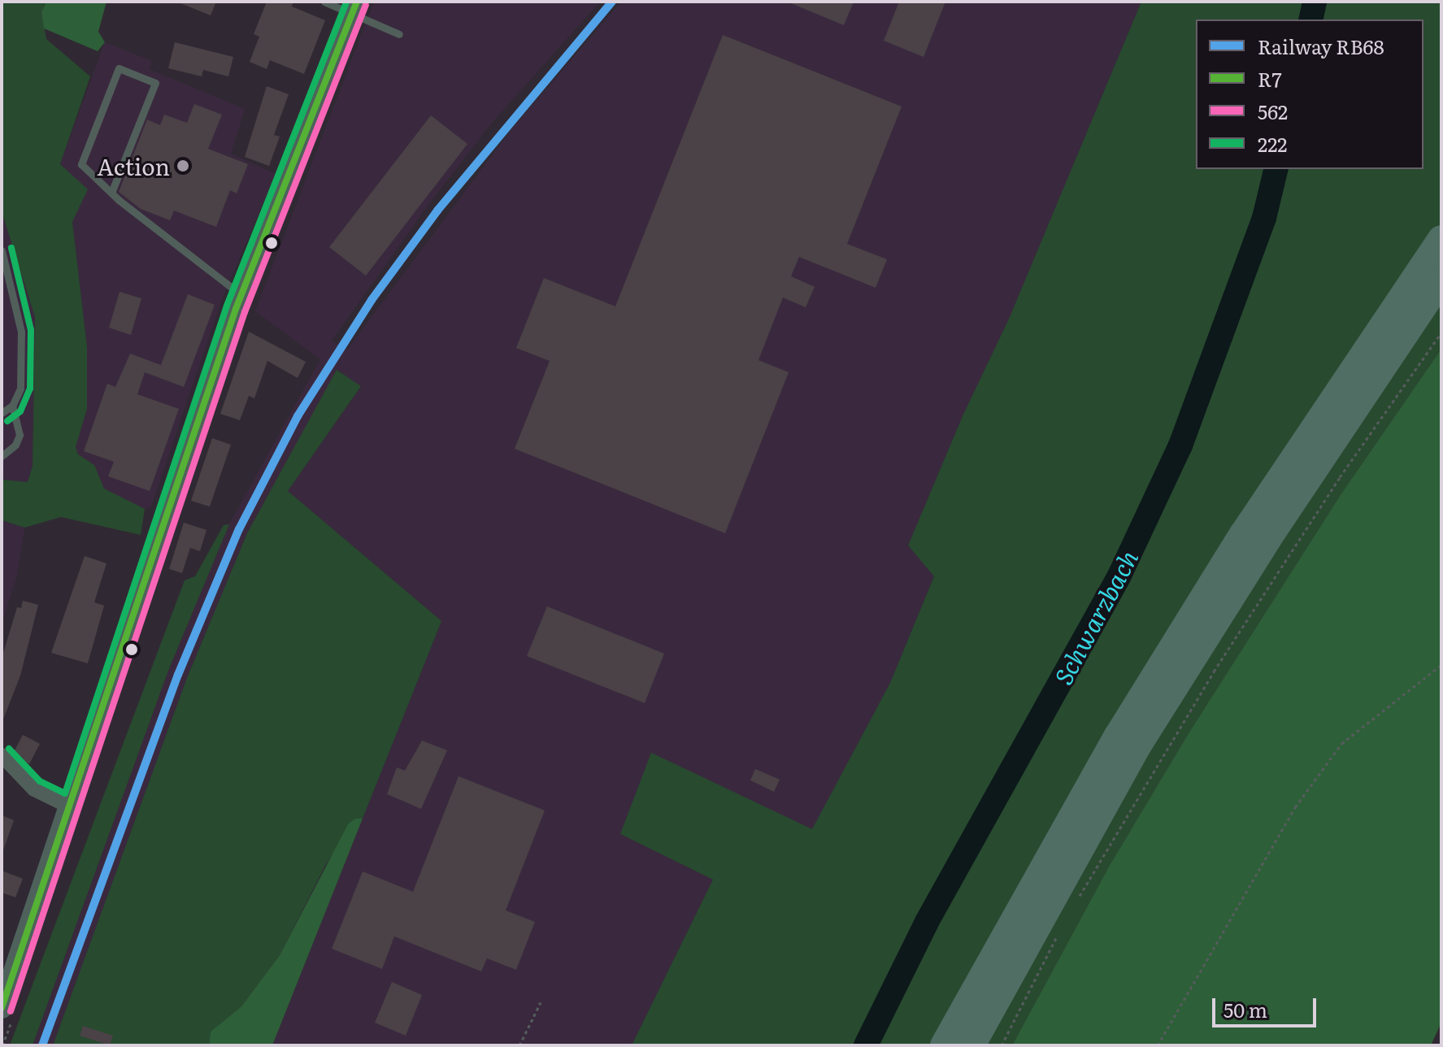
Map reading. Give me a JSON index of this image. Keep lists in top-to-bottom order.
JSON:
{
  "water": ["Schwarzbach"],
  "places": ["Action"],
  "lines": [
    "rail line RB68",
    "transit line R7",
    "transit line 222",
    "transit line 562"
  ],
  "legend": [
    "Railway RB68",
    "R7",
    "562",
    "222"
  ],
  "scale_bar": "50 m"
}
